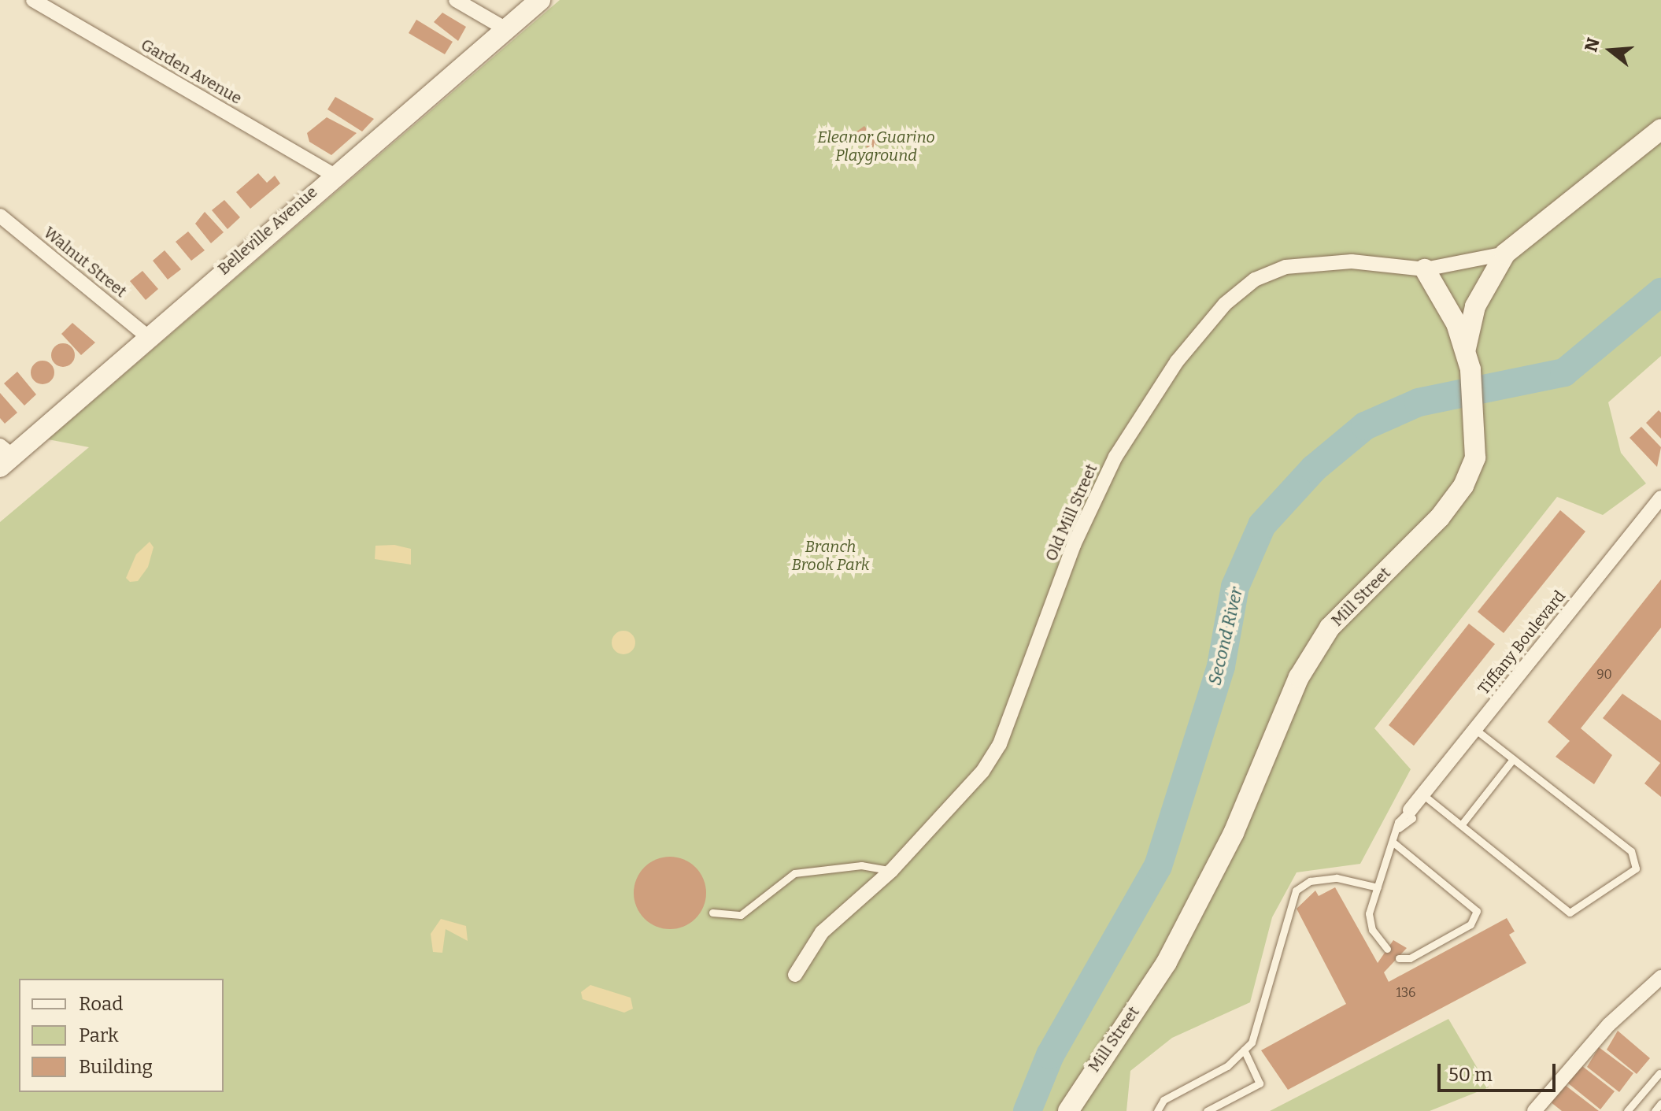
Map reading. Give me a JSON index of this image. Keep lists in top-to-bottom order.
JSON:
{
  "streets": {
    "street": [
      "Garden Avenue",
      "Belleville Avenue",
      "Walnut Street",
      "Old Mill Street",
      "Mill Street",
      "Tiffany Boulevard"
    ]
  },
  "crossings": [
    ["Garden Avenue", "Belleville Avenue"],
    ["Belleville Avenue", "Walnut Street"],
    ["Old Mill Street", "Mill Street"]
  ],
  "water": ["Second River"],
  "parks": ["Eleanor Guarino Playground", "Branch Brook Park"],
  "house_numbers": ["90", "136"],
  "legend": ["Road", "Park", "Building"],
  "scale_bar": "50 m",
  "north": "left"
}
